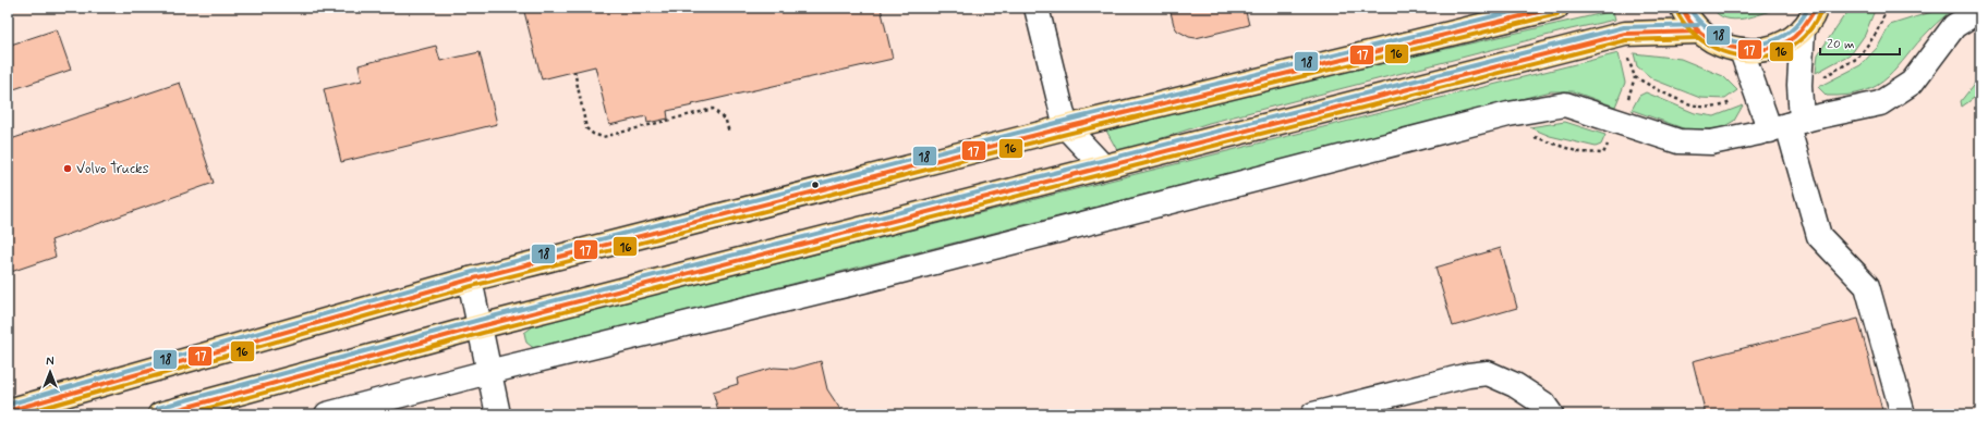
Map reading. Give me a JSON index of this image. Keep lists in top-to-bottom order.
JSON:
{
  "places": ["Volvo Trucks"],
  "lines": ["transit line 17", "transit line 18", "transit line 16"],
  "scale_bar": "20 m",
  "north": "top"
}
